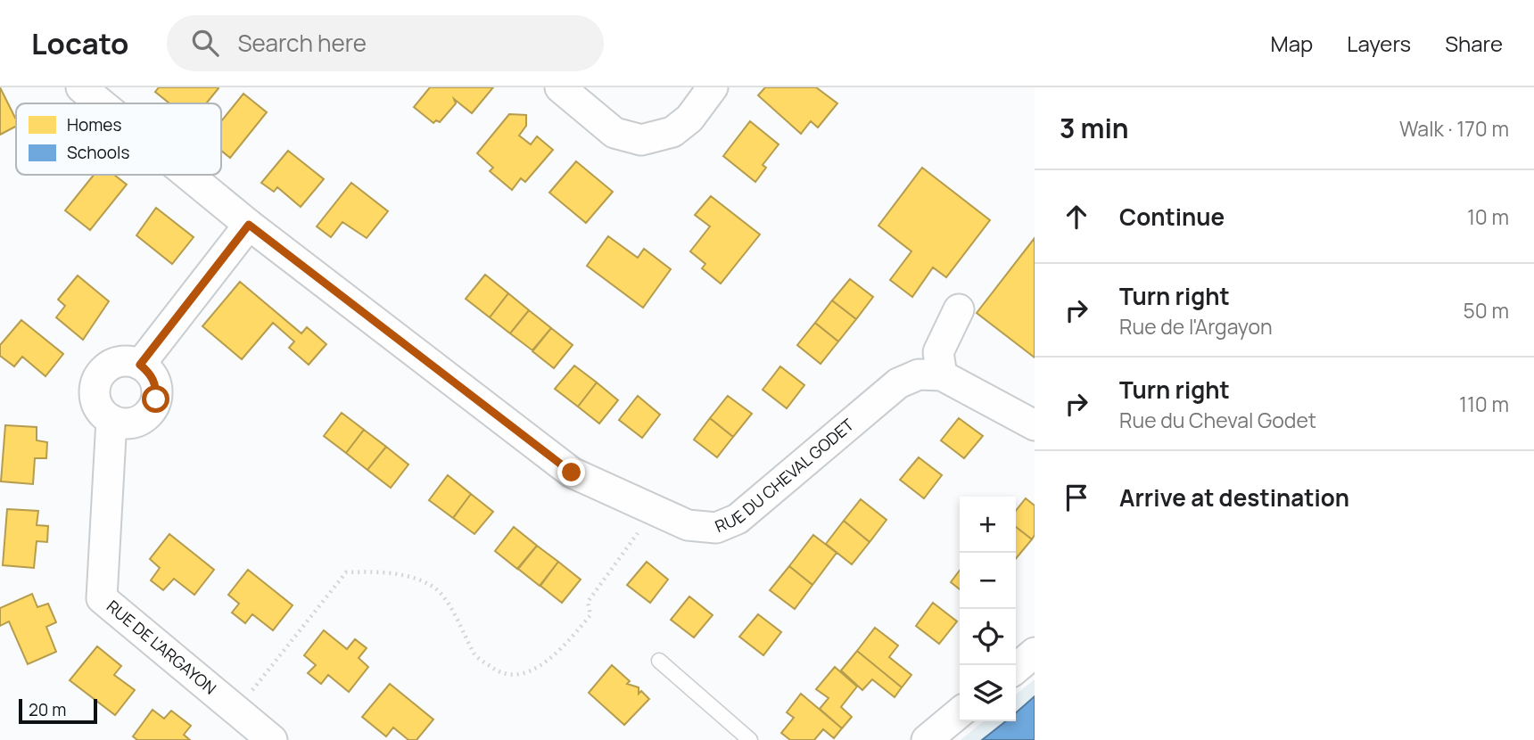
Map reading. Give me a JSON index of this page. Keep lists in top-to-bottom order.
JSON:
{
  "streets": {
    "street": ["RUE DU CHEVAL GODET", "RUE DE L'ARGAYON"]
  },
  "legend": ["Homes", "Schools"],
  "scale_bar": "20 m",
  "page": {
    "header": "Locato",
    "search": "Search here",
    "nav": ["Map", "Layers", "Share"],
    "heading": ["3 min", "Walk · 170 m"],
    "list": [
      ["Continue", "10 m"],
      ["Turn right", "Rue de l'Argayon", "50 m"],
      ["Turn right", "Rue du Cheval Godet", "110 m"],
      "Arrive at destination"
    ],
    "map_buttons": ["+", "−"],
    "scale": "20 m"
  }
}
